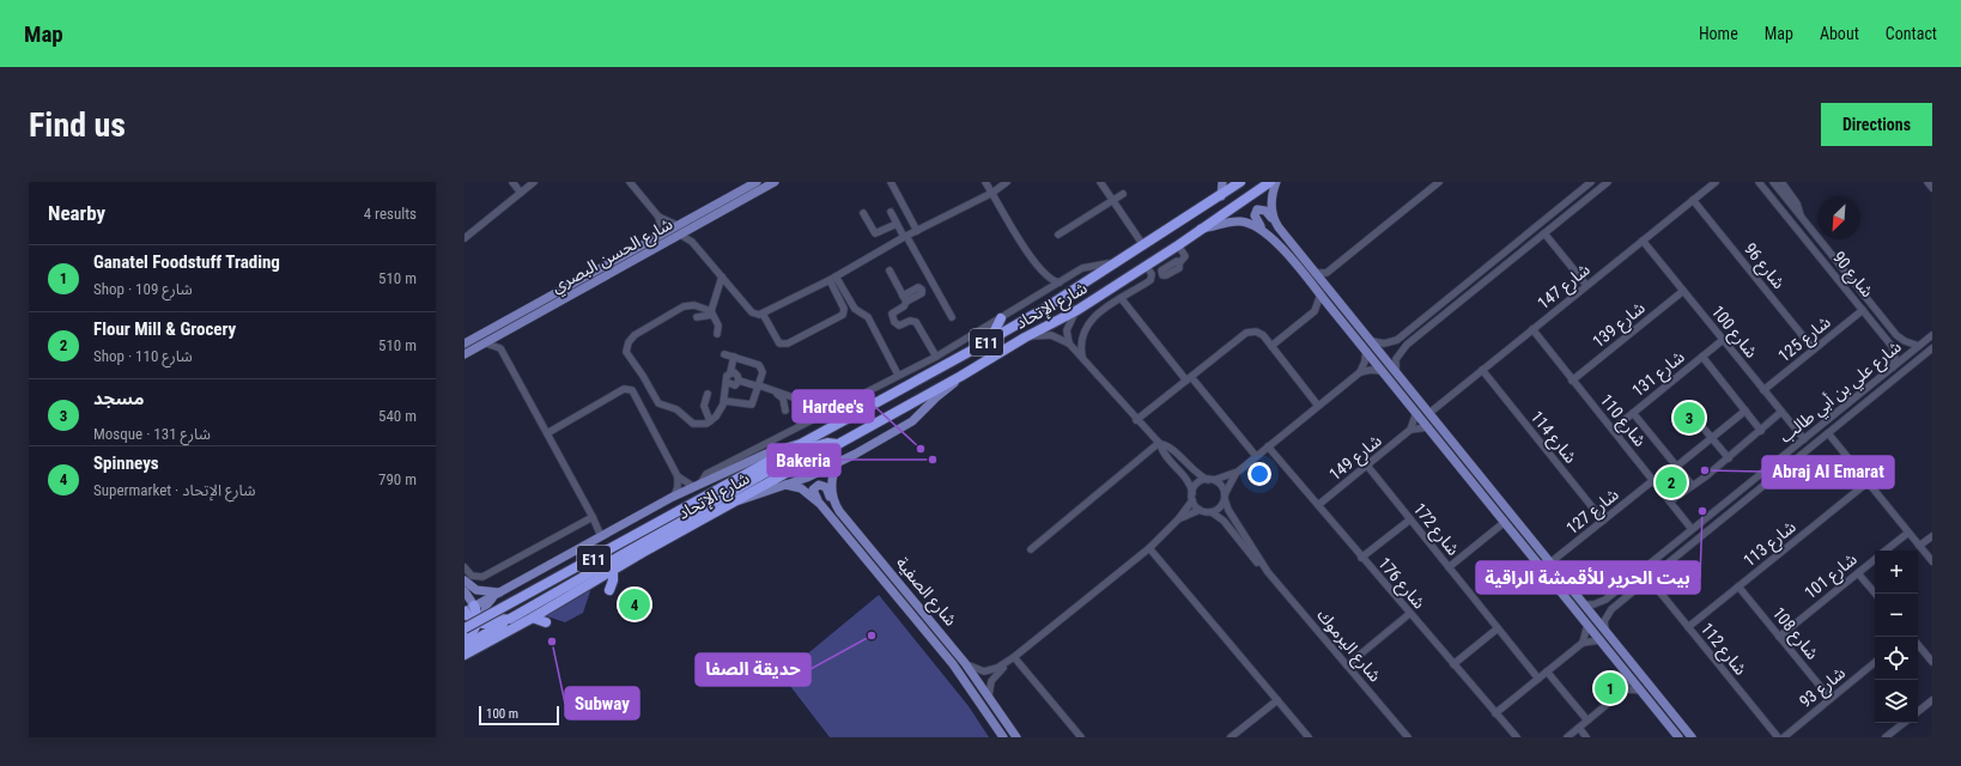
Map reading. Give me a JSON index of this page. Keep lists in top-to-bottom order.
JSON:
{
  "streets": {
    "highway": ["شارع الإتحاد", "E11"],
    "main road": ["شارع الحسن البصري", "شارع الصفية"],
    "street": [
      "شارع 96",
      "شارع 90",
      "شارع 147",
      "شارع 139",
      "شارع 100",
      "شارع 125",
      "شارع 131",
      "شارع علي بن أبي طالب",
      "شارع 110",
      "شارع 114",
      "شارع 149",
      "شارع 127",
      "شارع 172",
      "شارع 113",
      "شارع 101",
      "شارع 176",
      "شارع 108",
      "شارع اليرموك",
      "شارع 112",
      "شارع 93"
    ]
  },
  "crossings": [
    ["شارع 96", "شارع 147"],
    ["شارع 96", "شارع 125"],
    ["شارع 90", "شارع 125"],
    ["شارع 90", "شارع علي بن أبي طالب"],
    ["شارع 147", "شارع 100"],
    ["شارع 147", "شارع 110"],
    ["شارع 147", "شارع 114"],
    ["شارع 139", "شارع 100"],
    ["شارع 139", "شارع 110"],
    ["شارع 100", "شارع 125"],
    ["شارع 100", "شارع 131"],
    ["شارع 100", "شارع علي بن أبي طالب"],
    ["شارع 131", "شارع 110"],
    ["شارع علي بن أبي طالب", "شارع 110"],
    ["شارع علي بن أبي طالب", "شارع 112"],
    ["شارع 110", "شارع 127"],
    ["شارع 114", "شارع 127"],
    ["شارع 149", "شارع 172"],
    ["شارع 149", "شارع 176"],
    ["شارع 113", "شارع 108"],
    ["شارع 113", "شارع 112"],
    ["شارع 101", "شارع 108"],
    ["شارع 108", "شارع 93"]
  ],
  "places": [
    "Hardee's",
    "Bakeria",
    "Abraj Al Emarat",
    "بيت الحرير للأقمشة الراقية",
    "حديقة الصفا",
    "Subway"
  ],
  "scale_bar": "100 m",
  "north": "bottom left",
  "page": {
    "header": "Map",
    "nav": [
      "Home",
      "Map",
      "About",
      "Contact"
    ],
    "buttons": "Directions",
    "title": "Find us",
    "heading": ["Nearby", "4 results"],
    "list": [
      {
        "mark": "1",
        "name": "Ganatel Foodstuff Trading",
        "note": "Shop · شارع 109",
        "value": "510 m"
      },
      {
        "mark": "2",
        "name": "Flour Mill & Grocery",
        "note": "Shop · شارع 110",
        "value": "510 m"
      },
      {
        "mark": "3",
        "name": "مسجد",
        "note": "Mosque · شارع 131",
        "value": "540 m"
      },
      {
        "mark": "4",
        "name": "Spinneys",
        "note": "Supermarket · شارع الإتحاد",
        "value": "790 m"
      }
    ],
    "pins": [
      "3",
      "2",
      "4",
      "1"
    ],
    "map_buttons": ["+", "−"],
    "scale": "100 m"
  }
}
